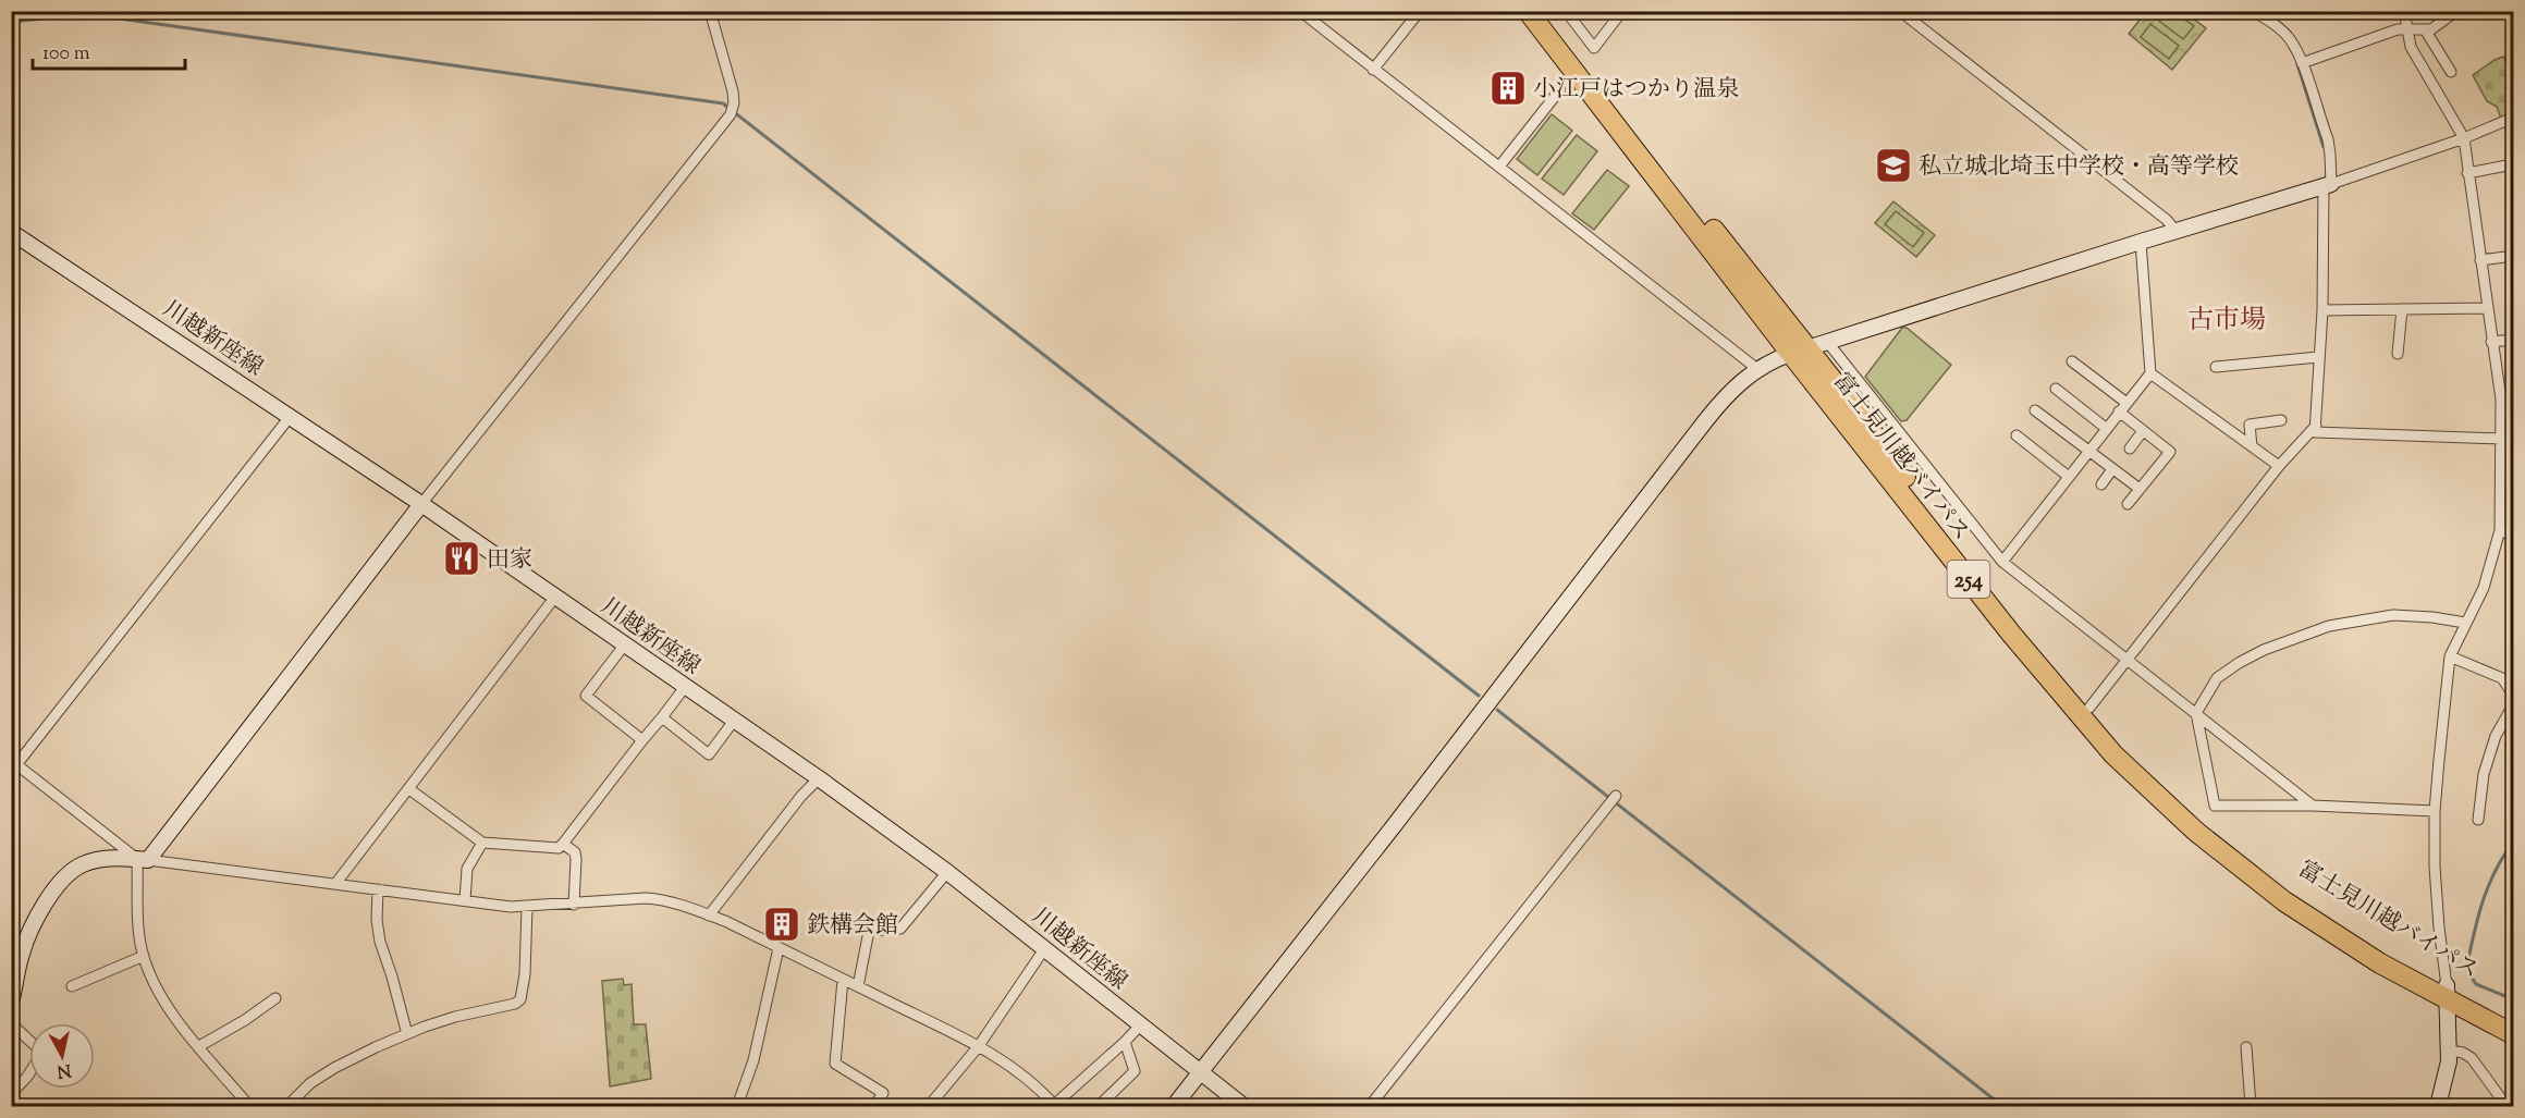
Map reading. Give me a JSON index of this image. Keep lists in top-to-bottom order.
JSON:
{
  "streets": {
    "highway": ["富士見川越バイパス", "254"],
    "street": ["川越新座線"]
  },
  "districts": ["古市場"],
  "places": {
    "building": ["小江戸はつかり温泉", "鉄構会館"],
    "school or university": ["私立城北埼玉中学校・高等学校"],
    "restaurant": ["田家"]
  },
  "scale_bar": "100 m",
  "north": "bottom"
}
